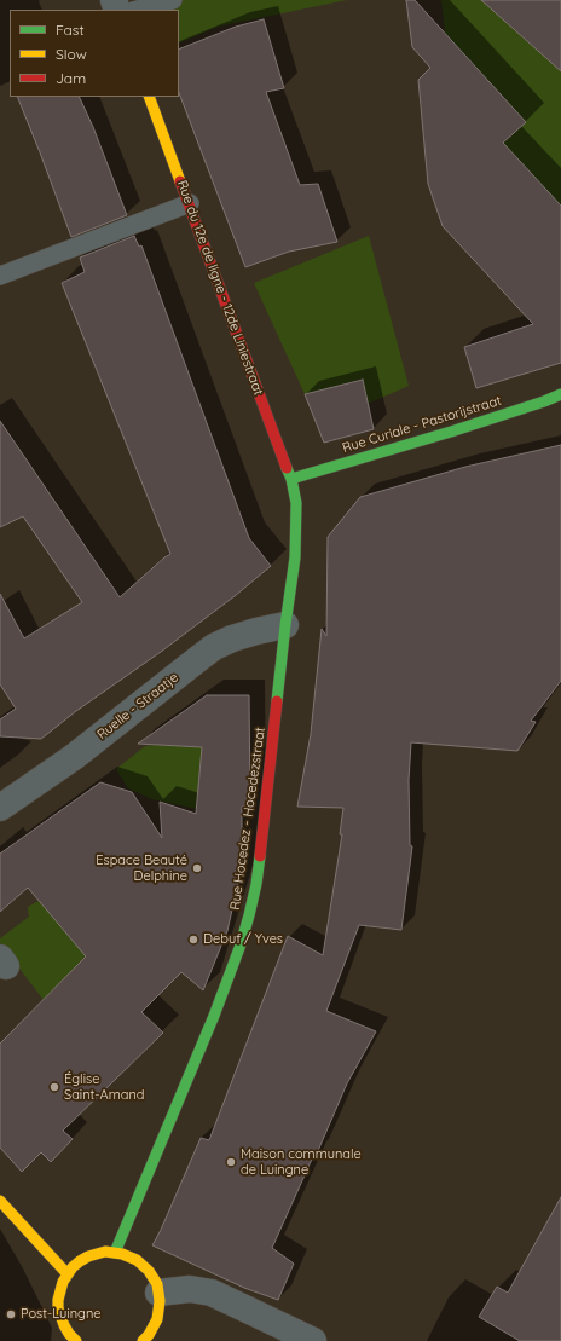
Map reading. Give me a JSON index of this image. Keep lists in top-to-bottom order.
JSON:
{
  "streets": {
    "street": [
      "Rue du 12e de ligne - 12de Liniestraat",
      "Rue Curiale - Pastorijstraat",
      "Ruelle - Straatje",
      "Rue Hocedez - Hocedezstraat"
    ]
  },
  "crossings": [
    ["Rue du 12e de ligne - 12de Liniestraat", "Rue Curiale - Pastorijstraat"],
    ["Rue du 12e de ligne - 12de Liniestraat", "Rue Hocedez - Hocedezstraat"],
    ["Rue Curiale - Pastorijstraat", "Rue Hocedez - Hocedezstraat"],
    ["Ruelle - Straatje", "Rue Hocedez - Hocedezstraat"]
  ],
  "places": [
    "Espace Beauté Delphine",
    "Debuf / Yves",
    "Église Saint-Amand",
    "Maison communale de Luingne",
    "Post-Luingne"
  ],
  "legend": ["Fast", "Slow", "Jam"]
}
